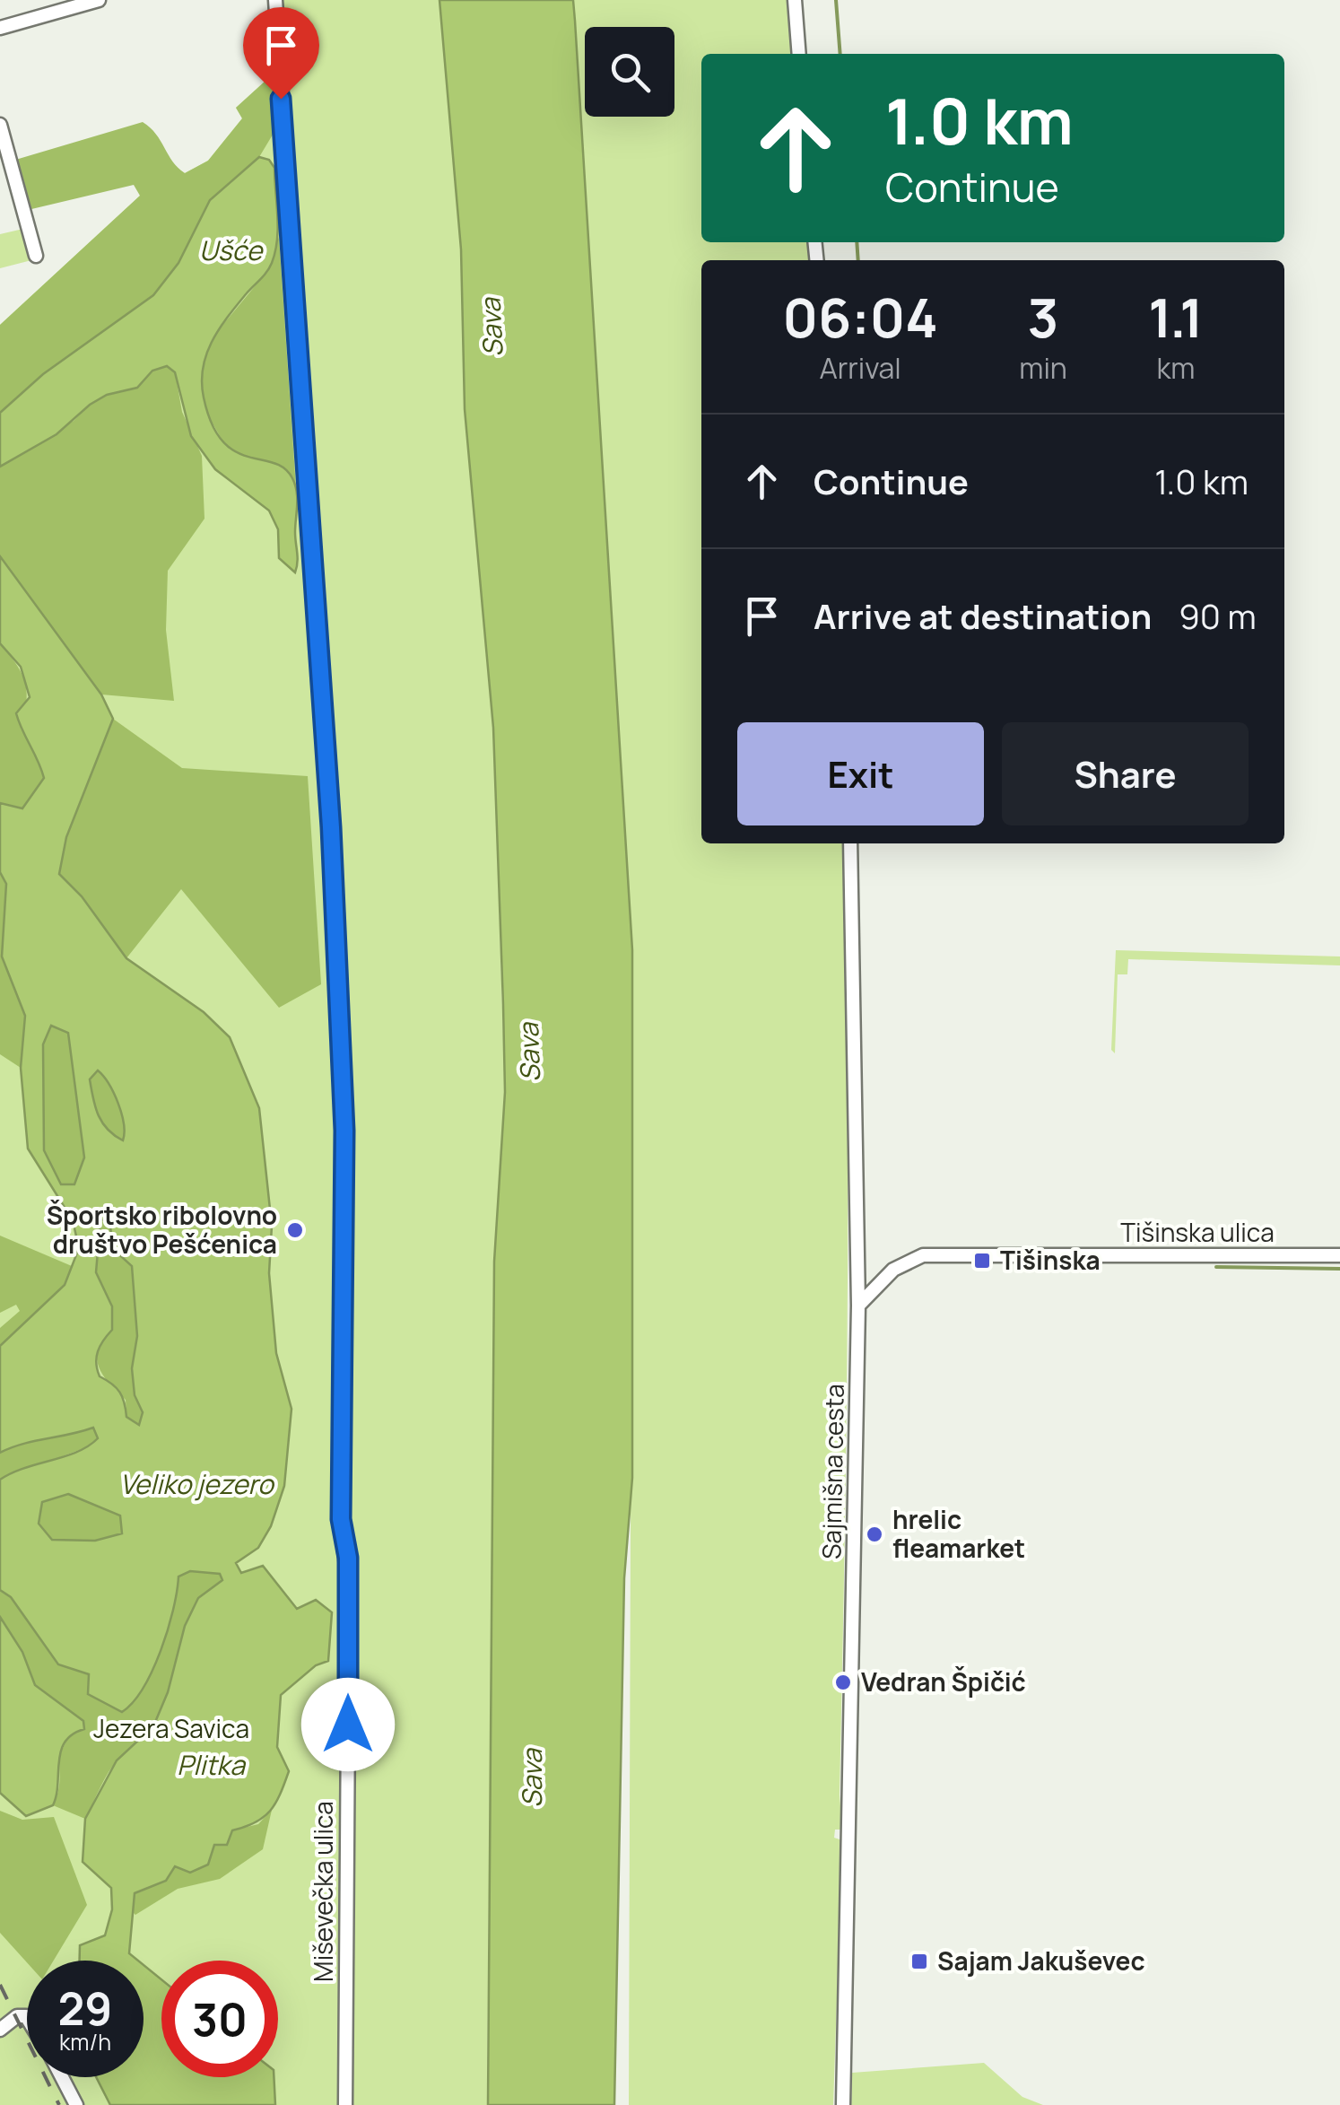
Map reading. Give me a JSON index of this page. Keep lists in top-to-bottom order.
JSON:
{
  "streets": {
    "street": ["Tišinska ulica", "Sajmišna cesta", "Miševečka ulica"]
  },
  "crossings": [
    ["Tišinska ulica", "Sajmišna cesta"]
  ],
  "water": [
    "Ušće",
    "Sava",
    "Veliko jezero",
    "Plitka"
  ],
  "parks": ["Jezera Savica"],
  "places": {
    "other": ["Športsko ribolovno društvo Pešćenica", "hrelic fleamarket", "Vedran Špičić"],
    "transit": ["Tišinska", "Sajam Jakuševec"]
  },
  "page": {
    "turn": ["1.0 km", "Continue"],
    "eta": [
      "06:04",
      "Arrival",
      "3",
      "min",
      "1.1",
      "km"
    ],
    "list": [
      {
        "name": "Continue",
        "value": "1.0 km"
      },
      {
        "name": "Arrive at destination",
        "value": "90 m"
      }
    ],
    "buttons": ["Exit", "Share"],
    "speed": "29 km/h",
    "limit": "30"
  }
}
